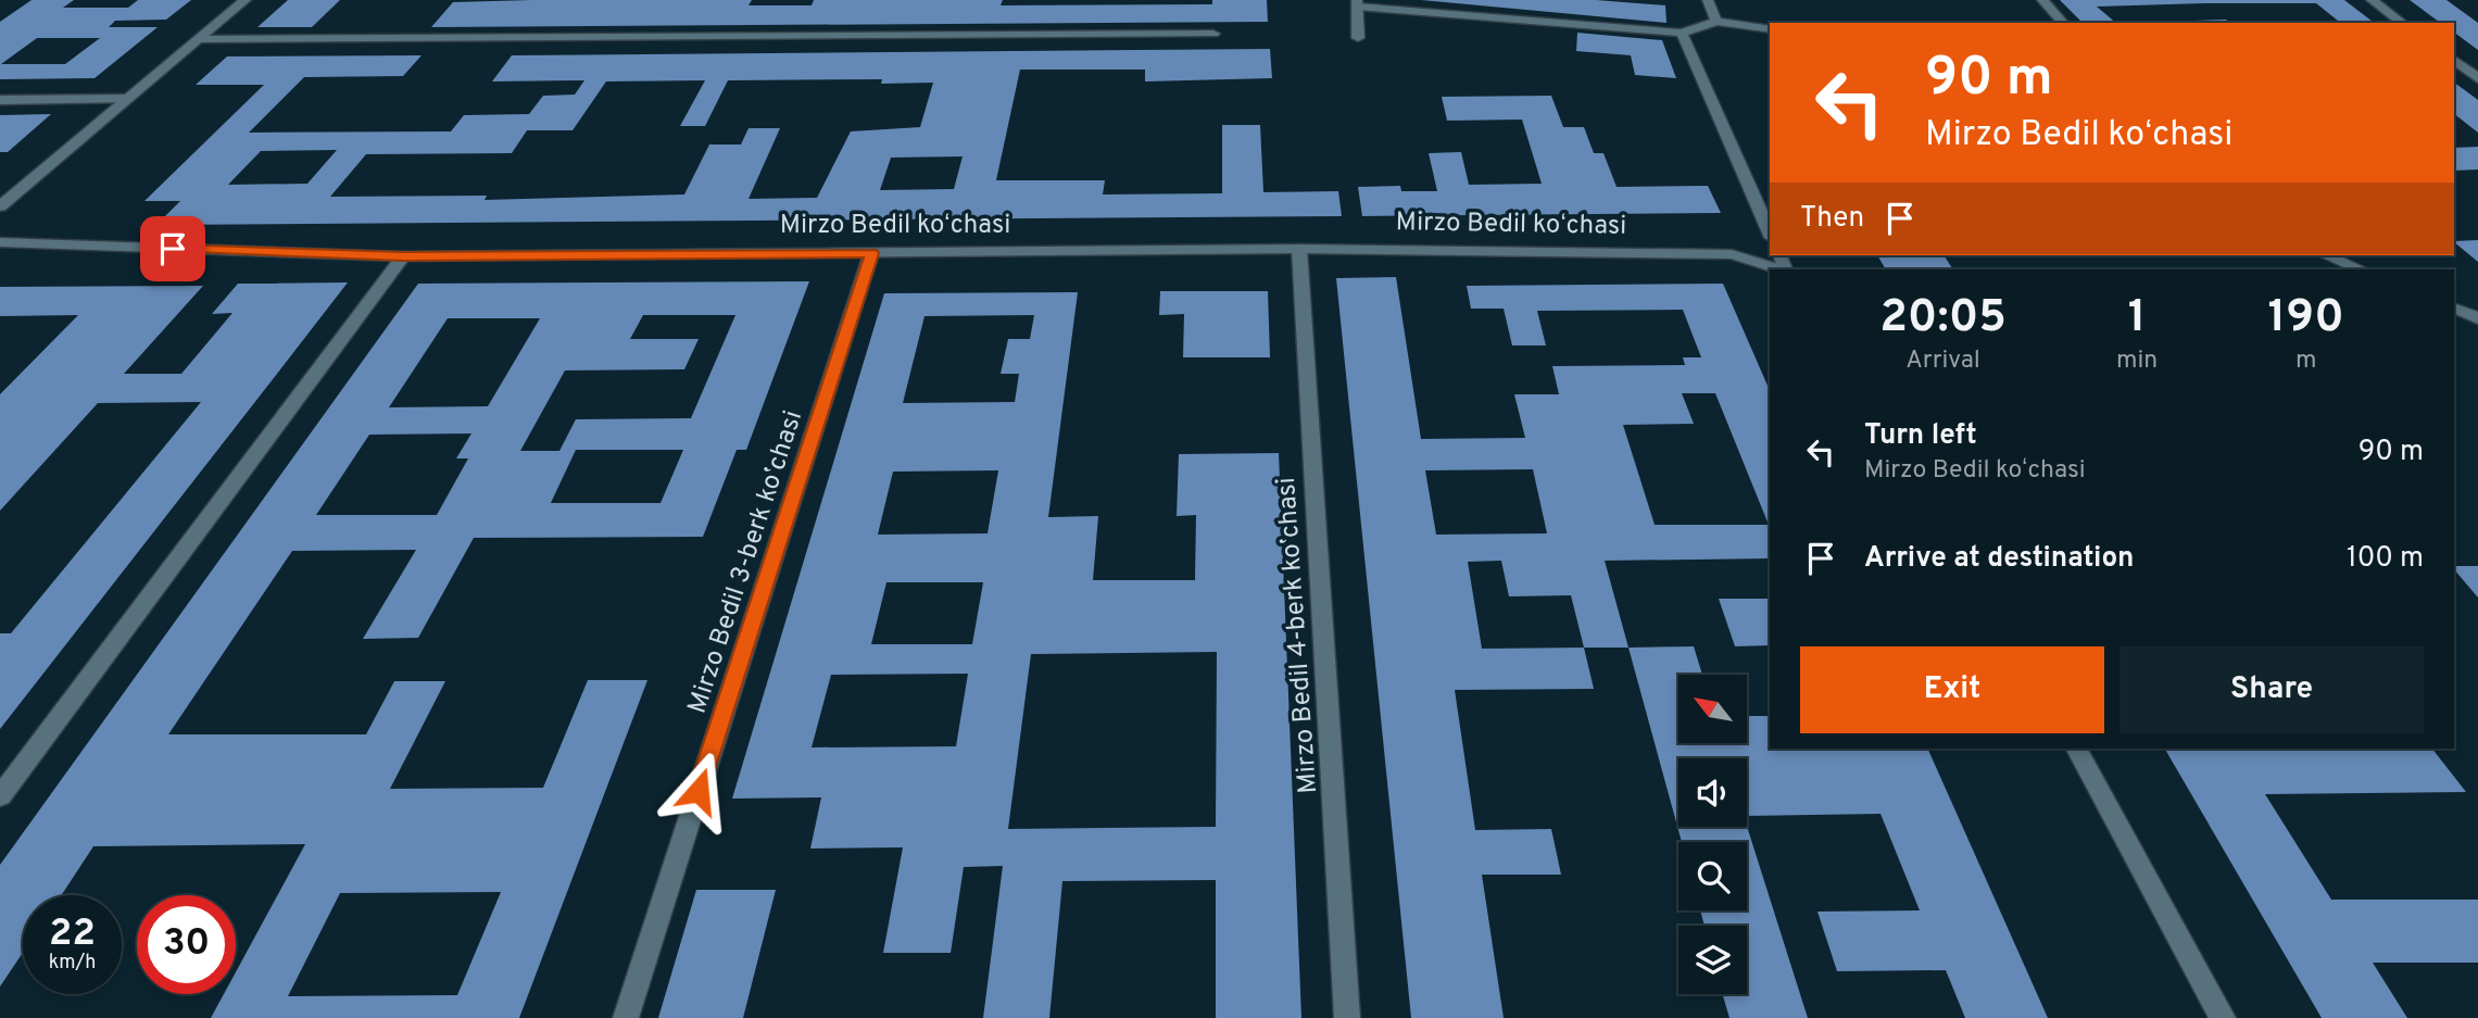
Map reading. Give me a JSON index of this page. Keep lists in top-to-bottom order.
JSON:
{
  "streets": {
    "street": ["Mirzo Bedil koʻchasi", "Mirzo Bedil 3-berk koʼchasi", "Mirzo Bedil 4-berk koʼchasi"]
  },
  "crossings": [
    ["Mirzo Bedil koʻchasi", "Mirzo Bedil 3-berk koʼchasi"],
    ["Mirzo Bedil koʻchasi", "Mirzo Bedil 4-berk koʼchasi"]
  ],
  "north": "top left",
  "page": {
    "turn": ["90 m", "Mirzo Bedil koʻchasi"],
    "then": "Then",
    "eta": [
      "20:05",
      "Arrival",
      "1",
      "min",
      "190",
      "m"
    ],
    "list": [
      {
        "name": "Turn left",
        "note": "Mirzo Bedil koʻchasi",
        "value": "90 m"
      },
      {
        "name": "Arrive at destination",
        "value": "100 m"
      }
    ],
    "buttons": ["Exit", "Share"],
    "speed": "22 km/h",
    "limit": "30"
  }
}
